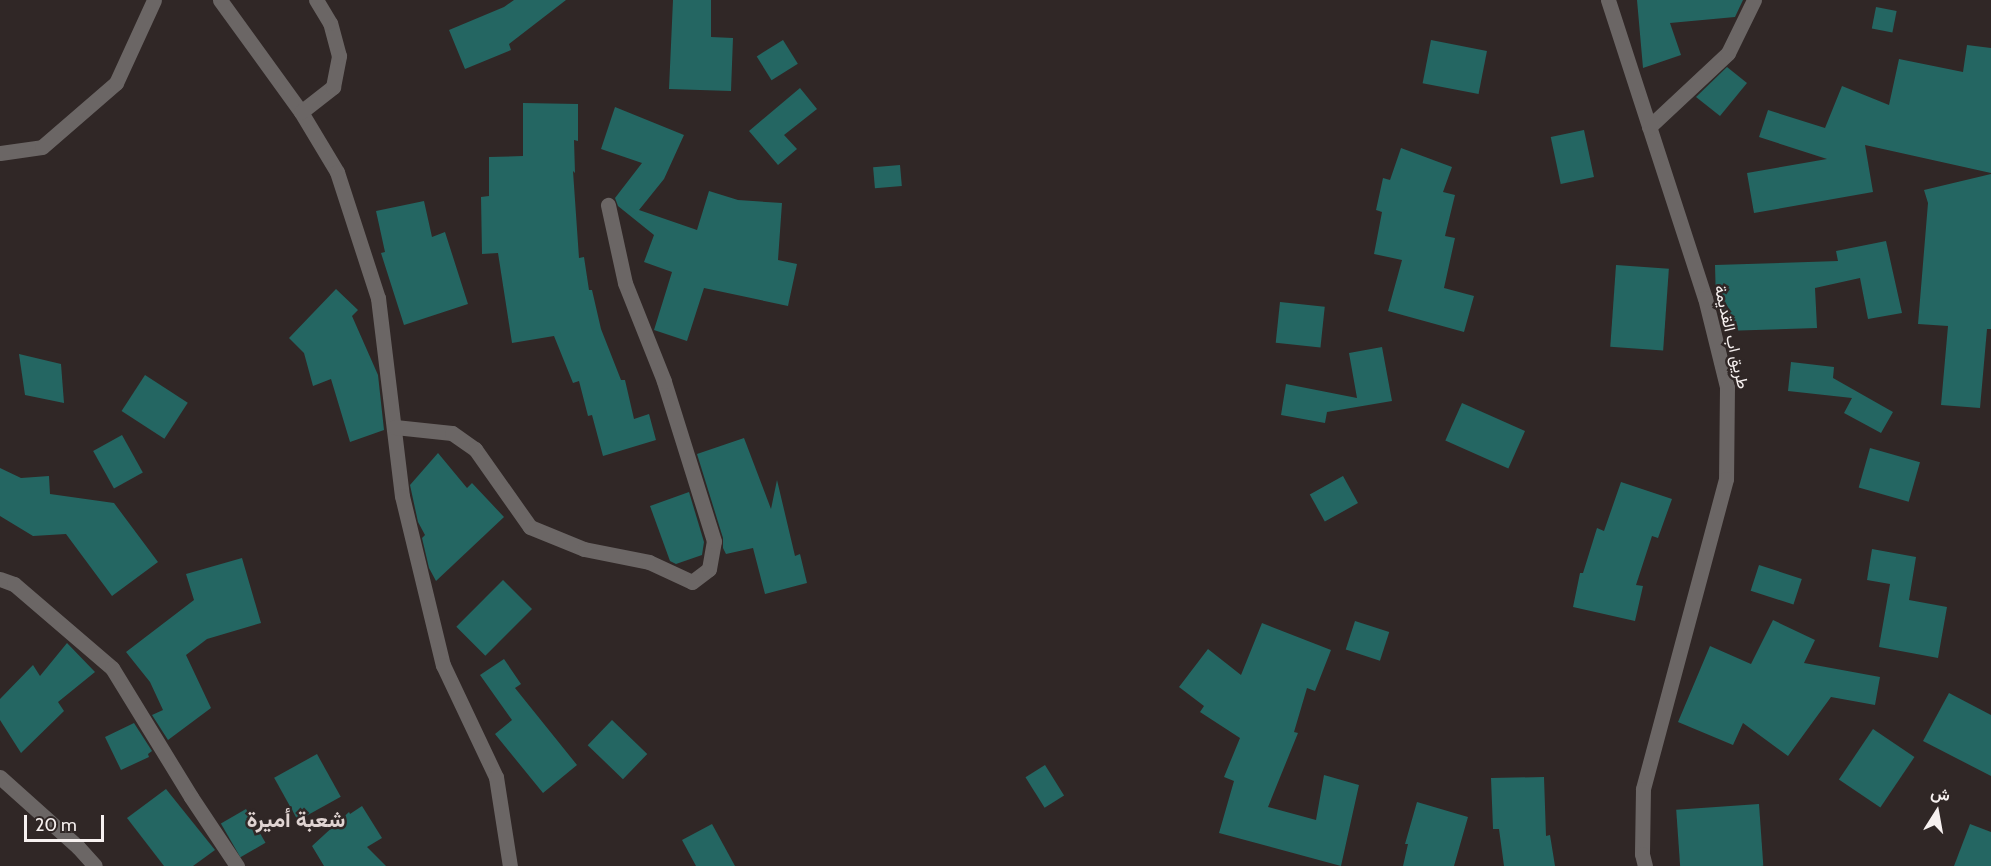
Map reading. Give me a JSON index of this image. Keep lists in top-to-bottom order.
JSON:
{
  "streets": {
    "street": ["طريق اب القديمة"]
  },
  "districts": ["شعبة أميرة"],
  "scale_bar": "20 m",
  "north": "top"
}
